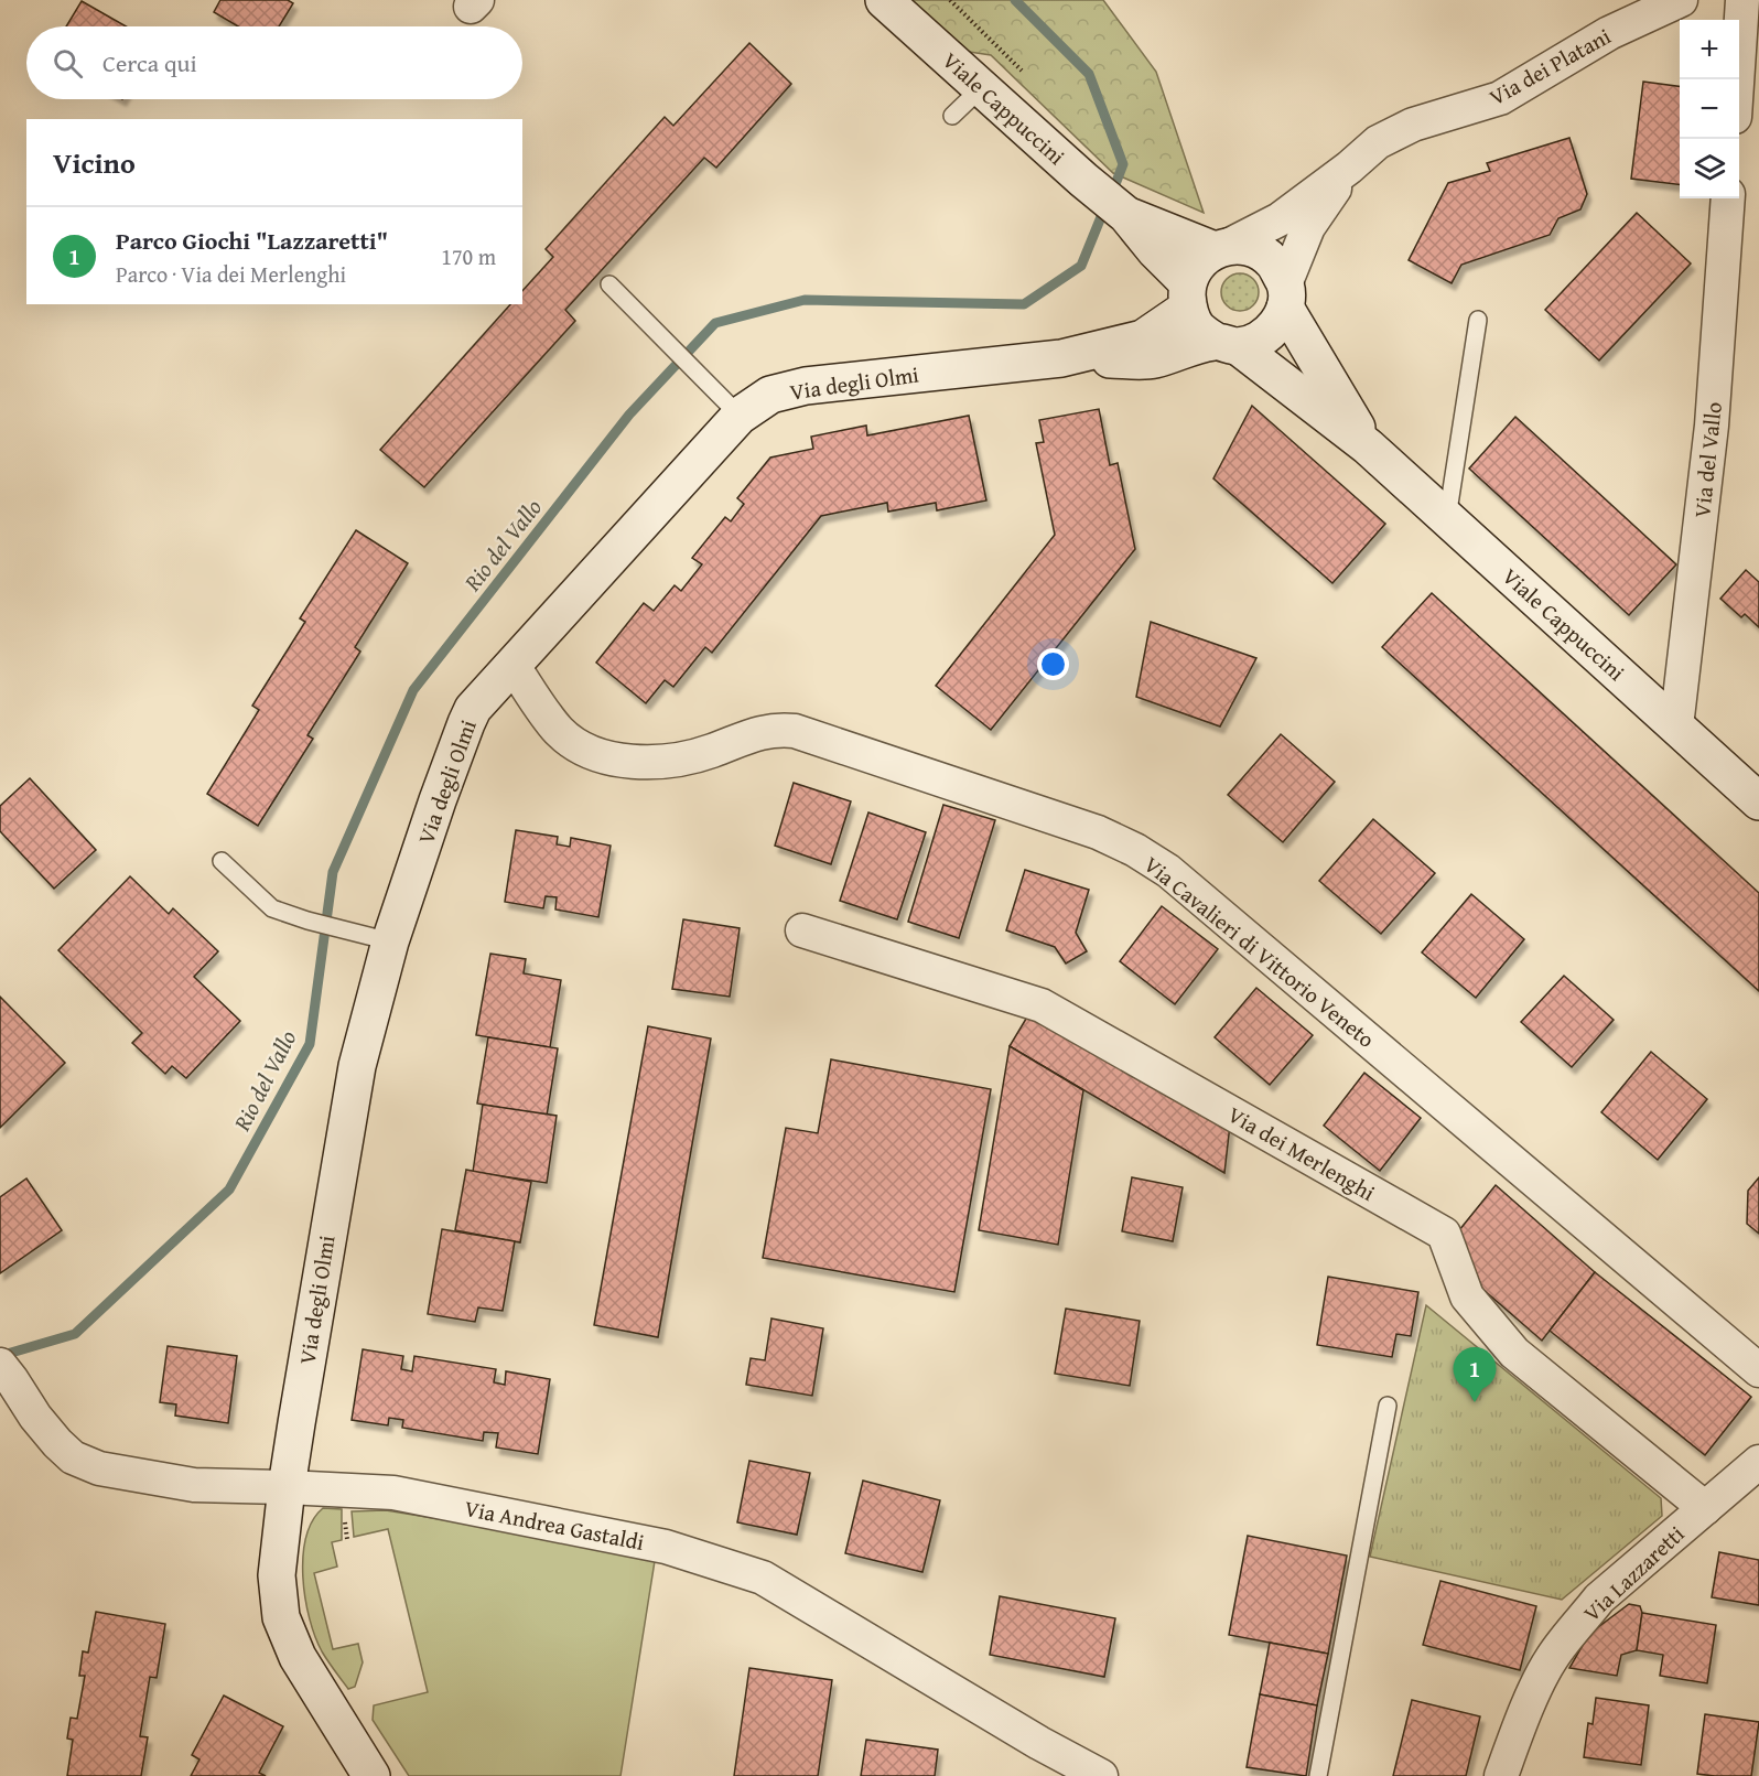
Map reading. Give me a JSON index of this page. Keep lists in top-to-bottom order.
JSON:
{
  "streets": {
    "main road": ["Viale Cappuccini", "Via degli Olmi"],
    "street": [
      "Via dei Platani",
      "Via del Vallo",
      "Via Cavalieri di Vittorio Veneto",
      "Via dei Merlenghi",
      "Via Andrea Gastaldi",
      "Via Lazzaretti"
    ]
  },
  "crossings": [
    ["Via dei Platani", "Viale Cappuccini"],
    ["Via dei Platani", "Via degli Olmi"],
    ["Viale Cappuccini", "Via degli Olmi"],
    ["Viale Cappuccini", "Via del Vallo"],
    ["Via degli Olmi", "Via Cavalieri di Vittorio Veneto"],
    ["Via degli Olmi", "Via Andrea Gastaldi"],
    ["Via dei Merlenghi", "Via Lazzaretti"]
  ],
  "water": ["Rio del Vallo"],
  "page": {
    "map_buttons": ["+", "−"],
    "search": "Cerca qui",
    "heading": "Vicino",
    "list": [
      {
        "mark": "1",
        "name": "Parco Giochi \"Lazzaretti\"",
        "note": "Parco · Via dei Merlenghi",
        "value": "170 m"
      }
    ],
    "pins": "1"
  }
}
